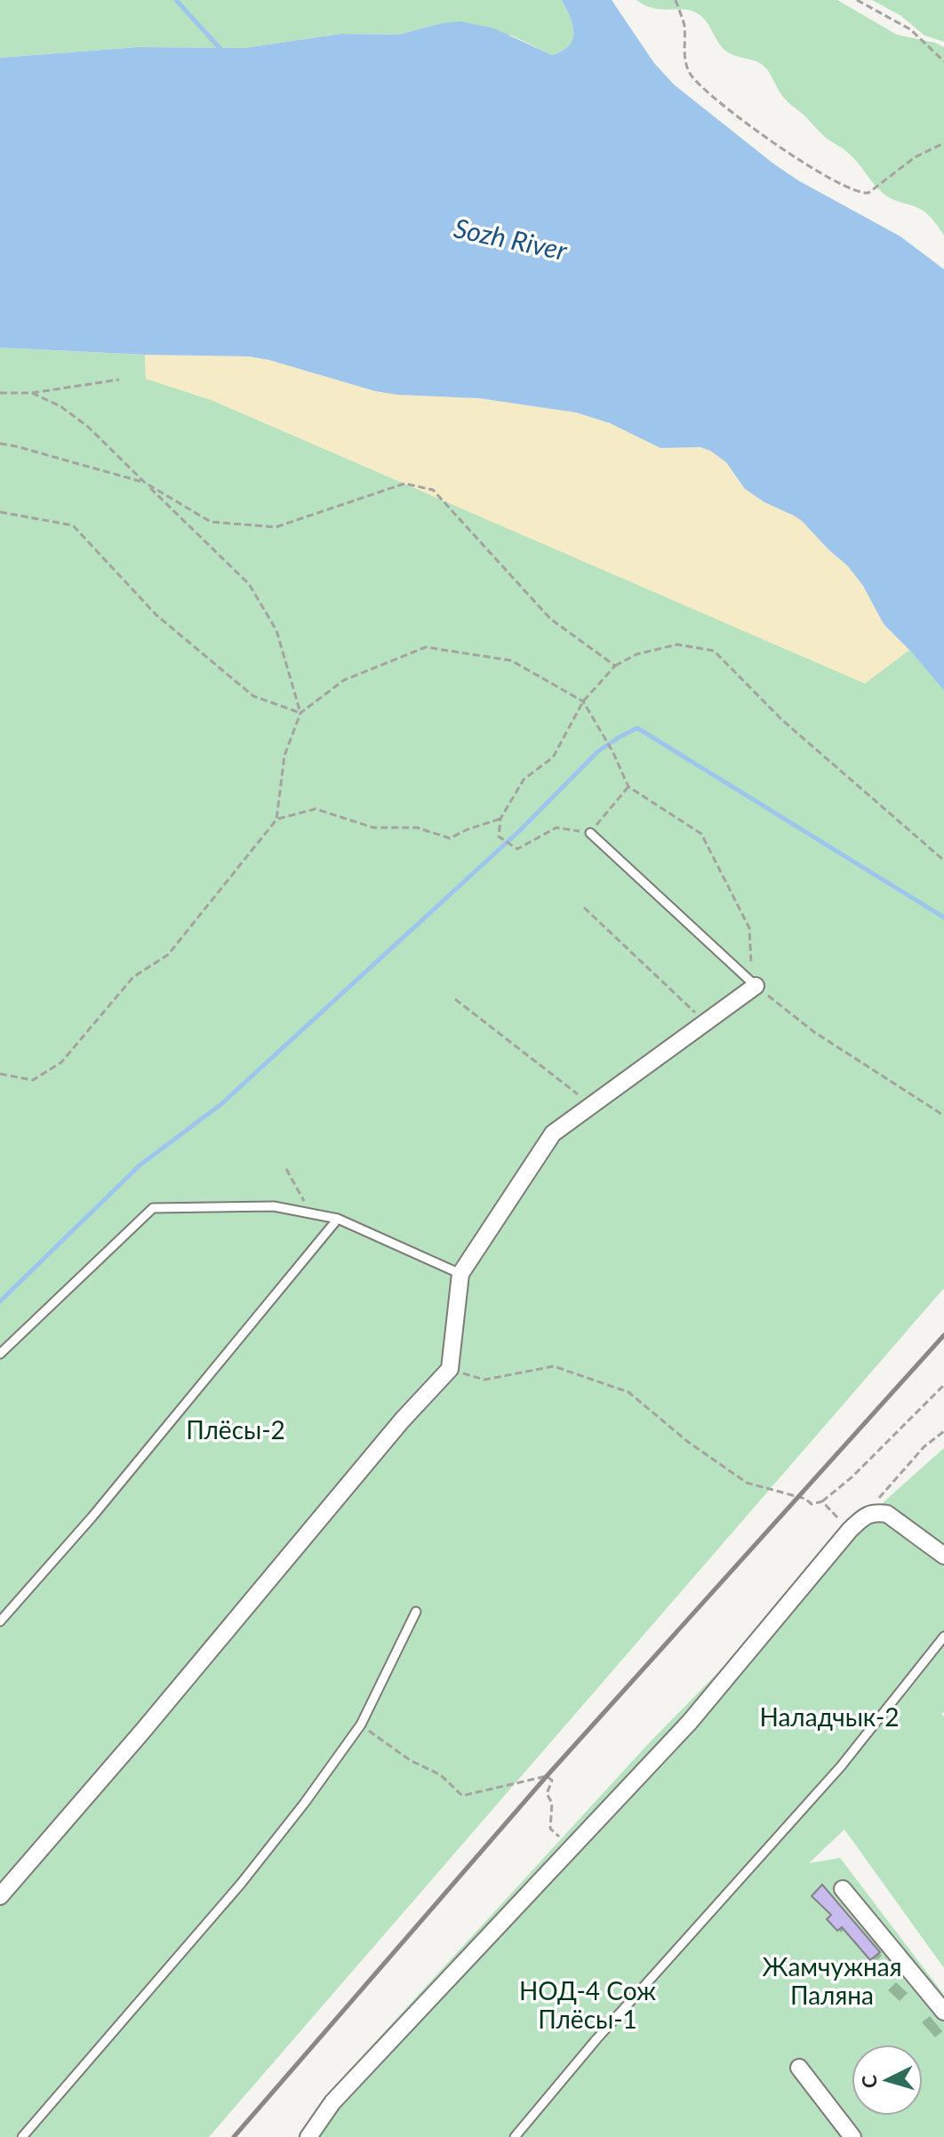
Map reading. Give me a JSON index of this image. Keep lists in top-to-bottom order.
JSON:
{
  "water": ["Sozh River"],
  "parks": [
    "Плёсы-2",
    "Наладчык-2",
    "Жамчужная Паляна",
    "НОД-4 Сож Плёсы-1"
  ],
  "north": "left"
}
